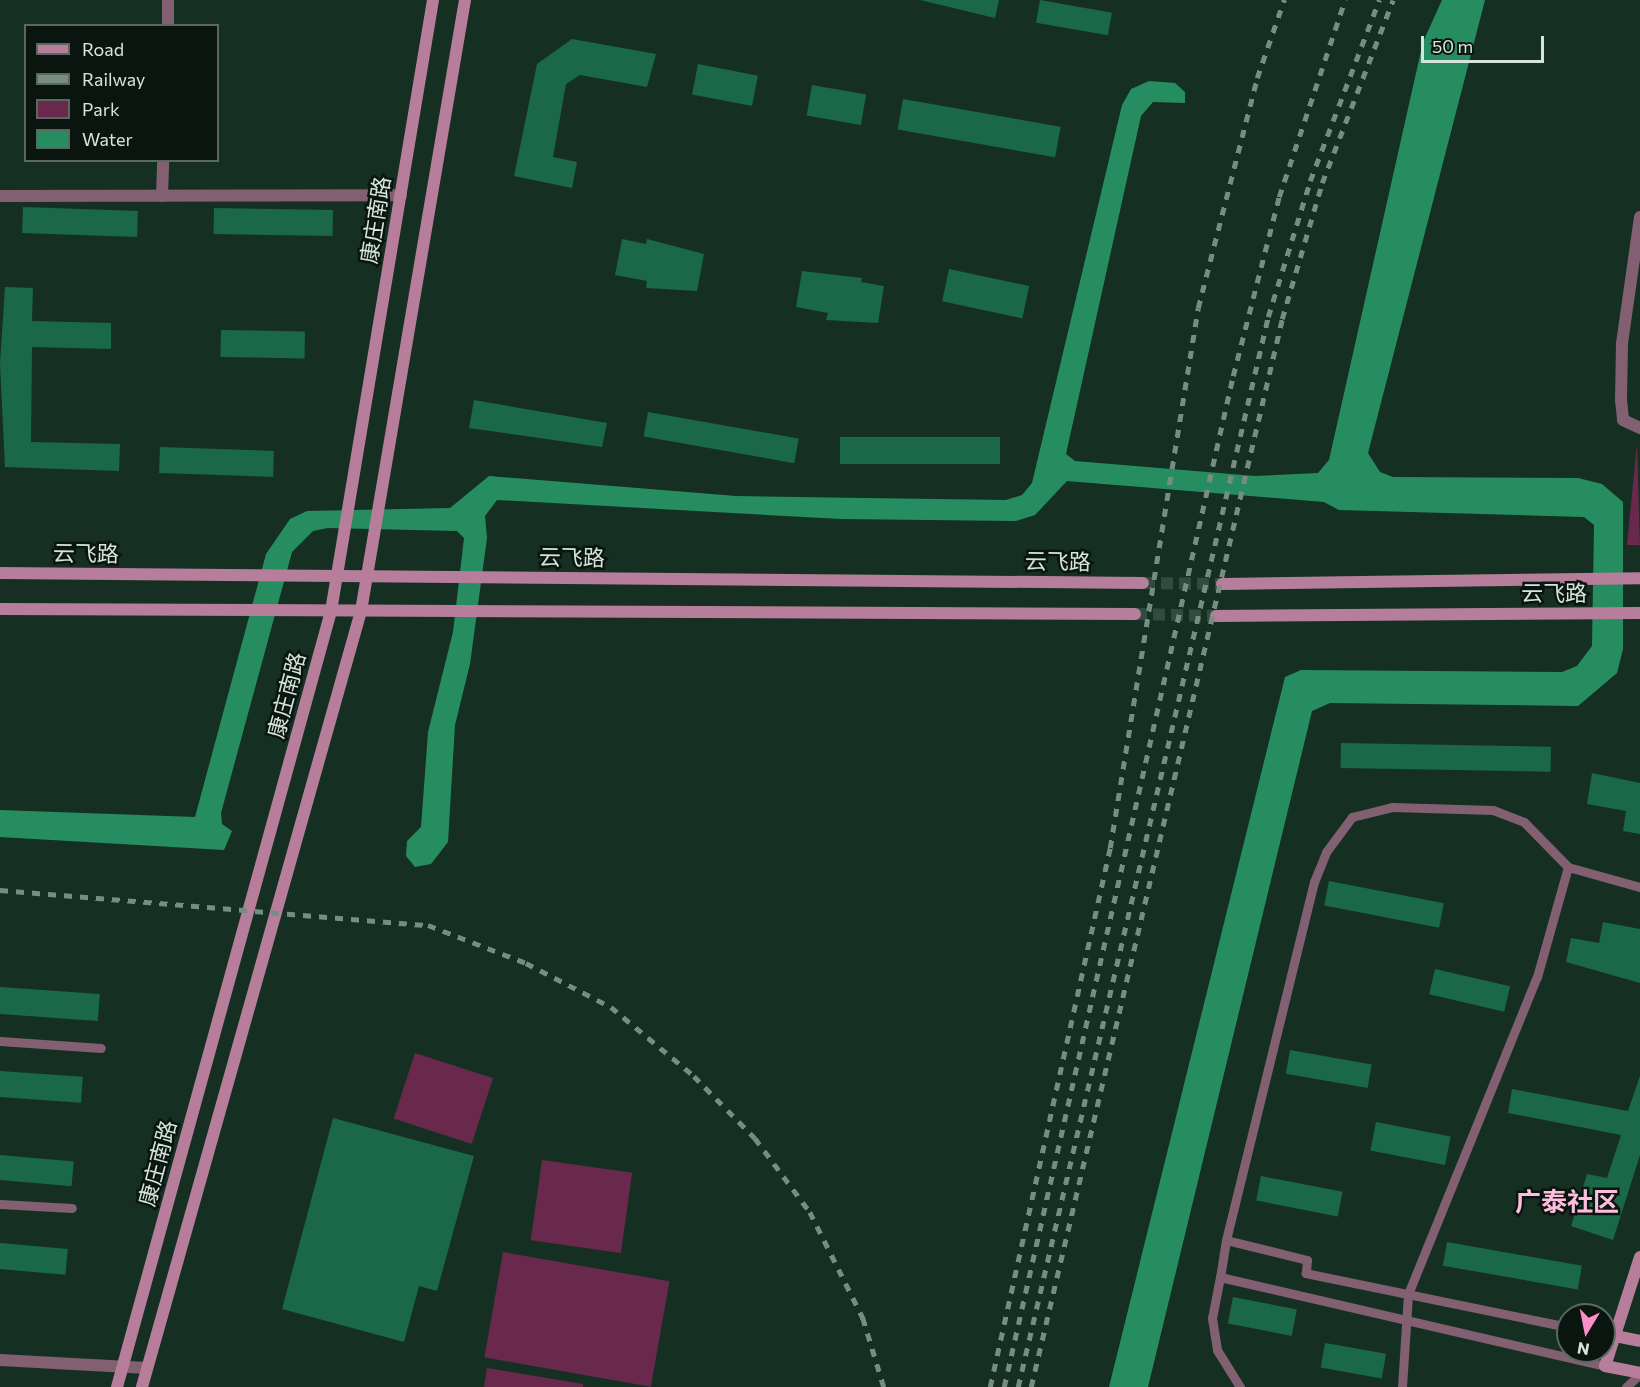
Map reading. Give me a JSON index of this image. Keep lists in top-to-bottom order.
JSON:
{
  "streets": {
    "main road": ["康庄南路", "云飞路"]
  },
  "crossings": [
    ["康庄南路", "云飞路"]
  ],
  "districts": ["广泰社区"],
  "legend": [
    "Road",
    "Railway",
    "Park",
    "Water"
  ],
  "scale_bar": "50 m",
  "north": "bottom"
}
